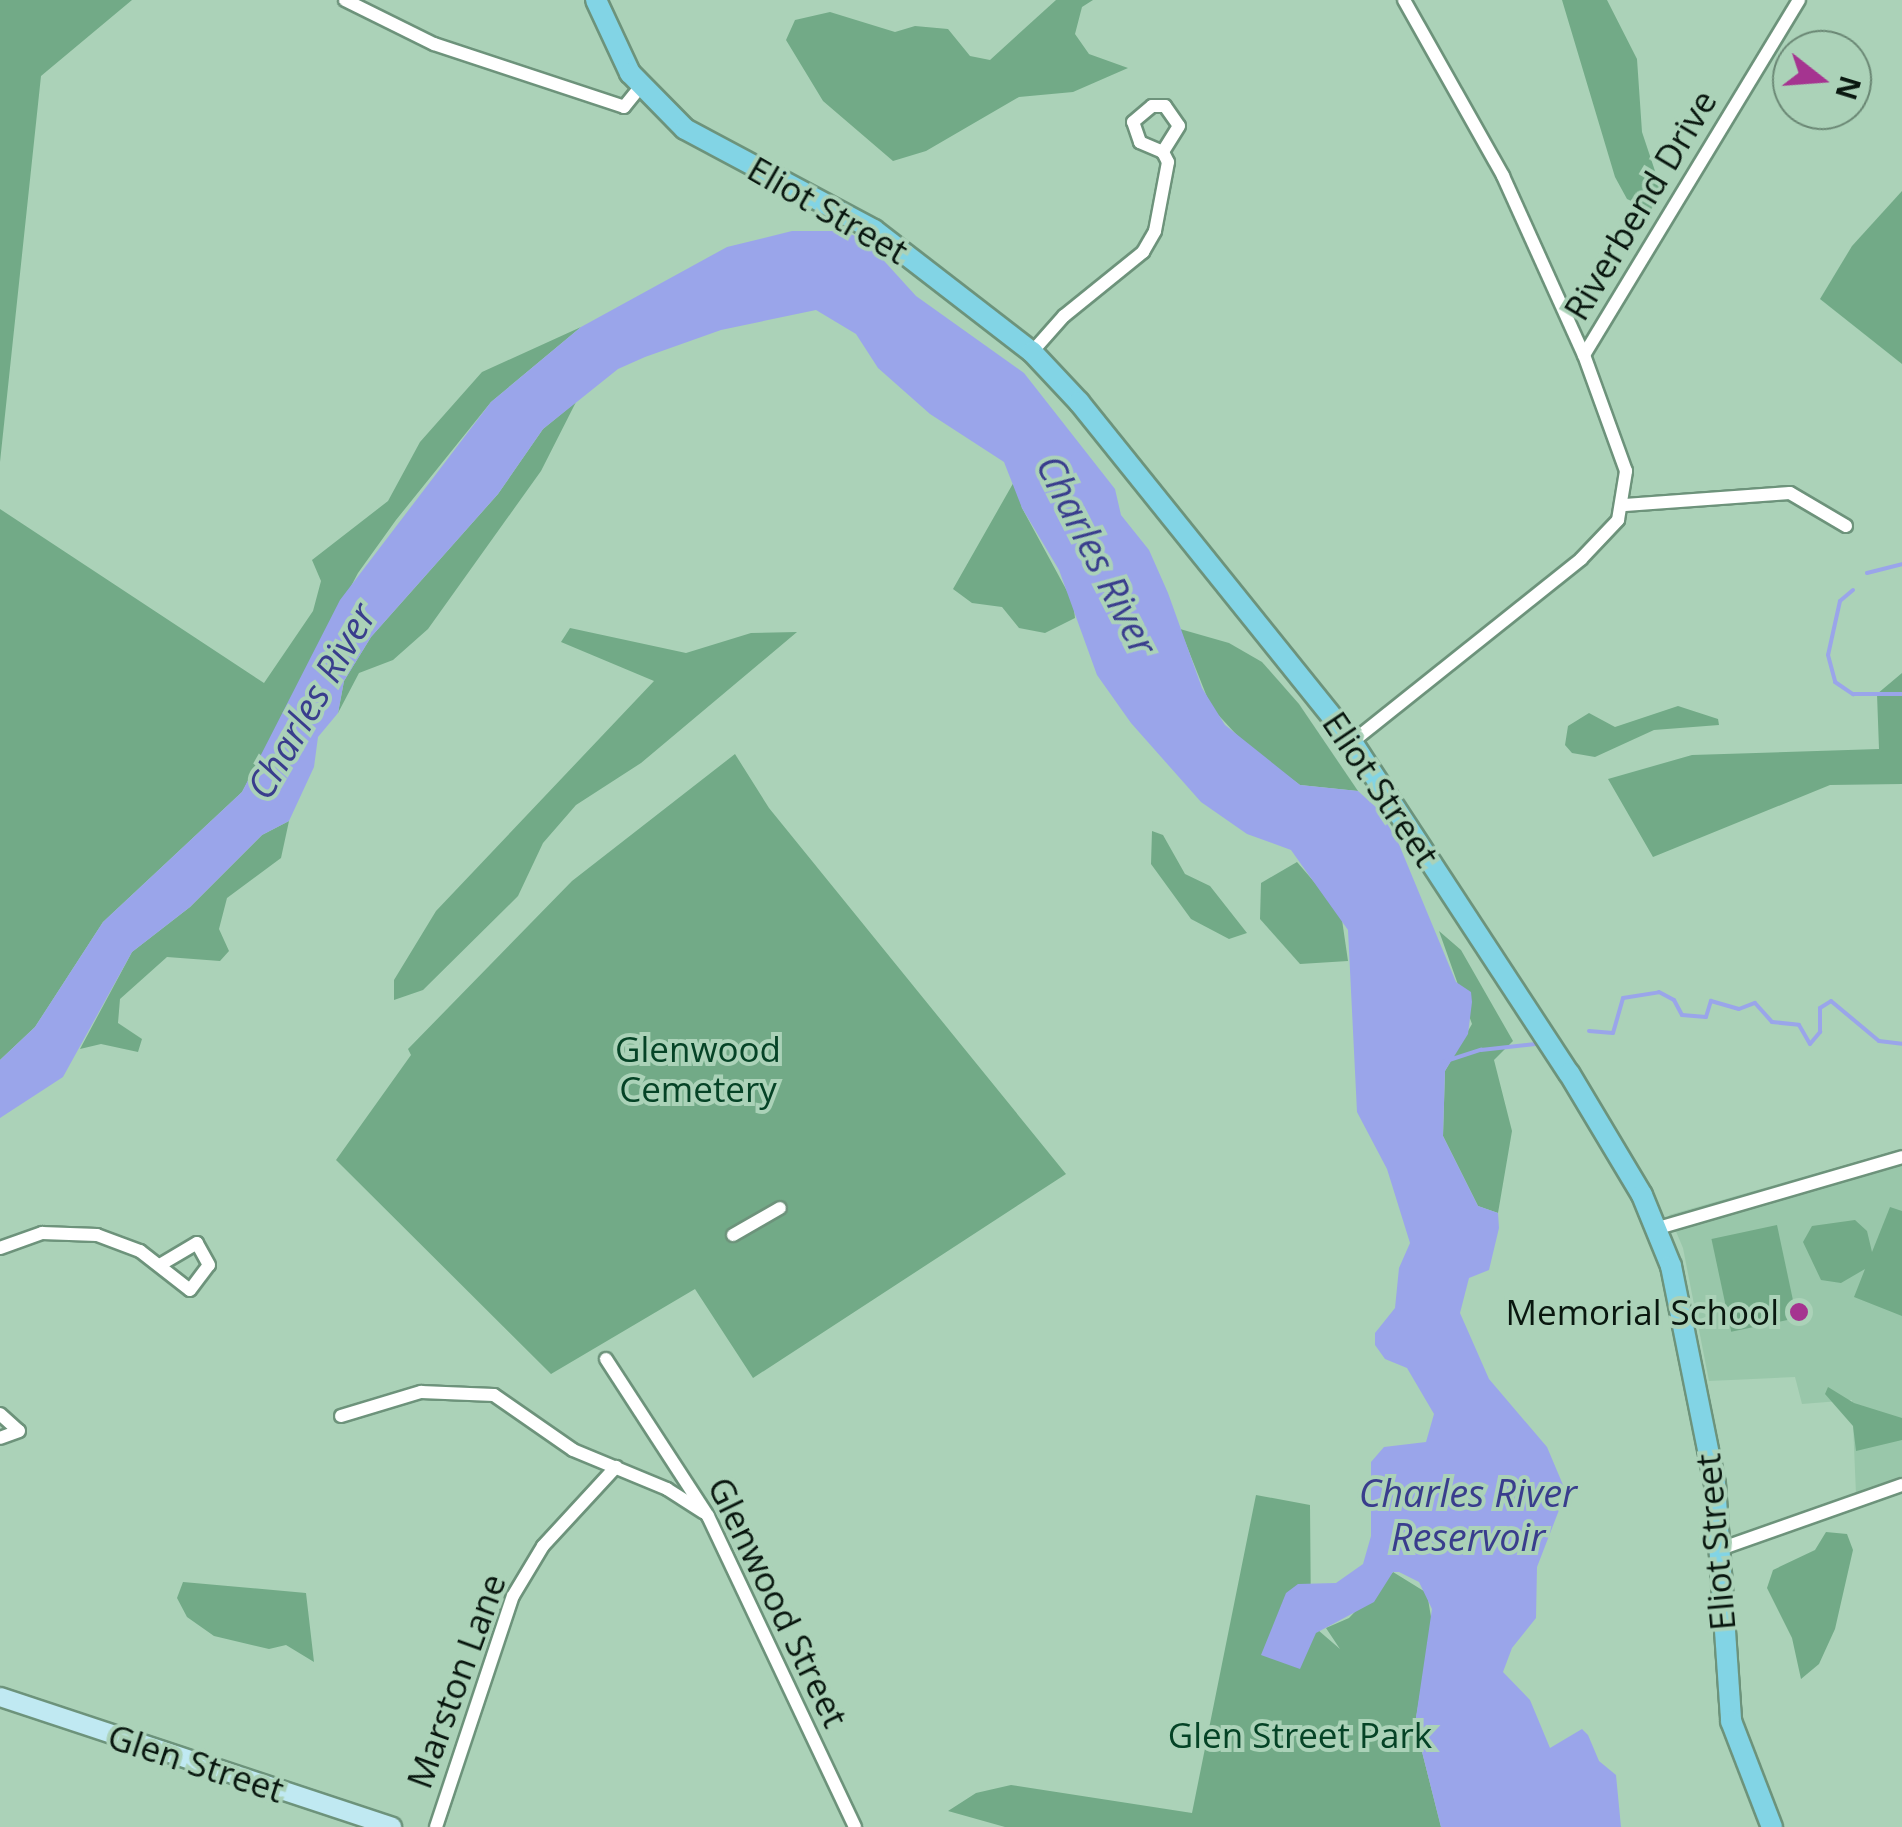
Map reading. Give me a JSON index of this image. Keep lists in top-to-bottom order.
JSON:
{
  "streets": {
    "main road": ["Eliot Street"],
    "street": [
      "Riverbend Drive",
      "Glenwood Street",
      "Marston Lane",
      "Glen Street"
    ]
  },
  "water": ["Charles River", "Charles River Reservoir"],
  "parks": ["Glenwood Cemetery", "Glen Street Park"],
  "places": ["Memorial School"],
  "north": "right"
}
